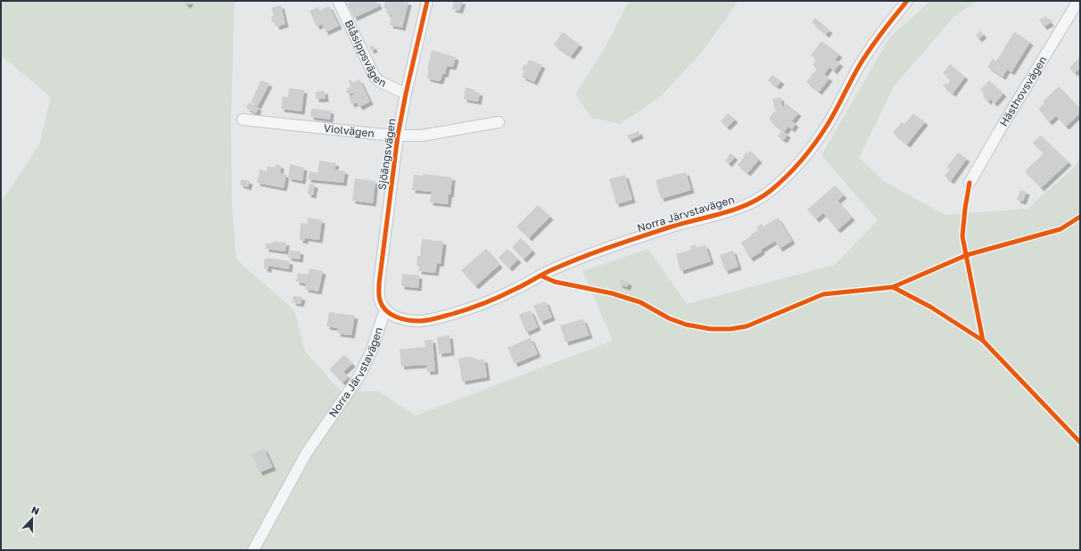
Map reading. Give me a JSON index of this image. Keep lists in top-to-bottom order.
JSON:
{
  "streets": {
    "street": [
      "Blåsippsvägen",
      "Hästhovsvägen",
      "Violvägen",
      "Sjöängsvägen",
      "Norra Järvstavägen"
    ]
  },
  "crossings": [
    ["Blåsippsvägen", "Sjöängsvägen"],
    ["Violvägen", "Sjöängsvägen"],
    ["Sjöängsvägen", "Norra Järvstavägen"]
  ],
  "north": "top"
}
